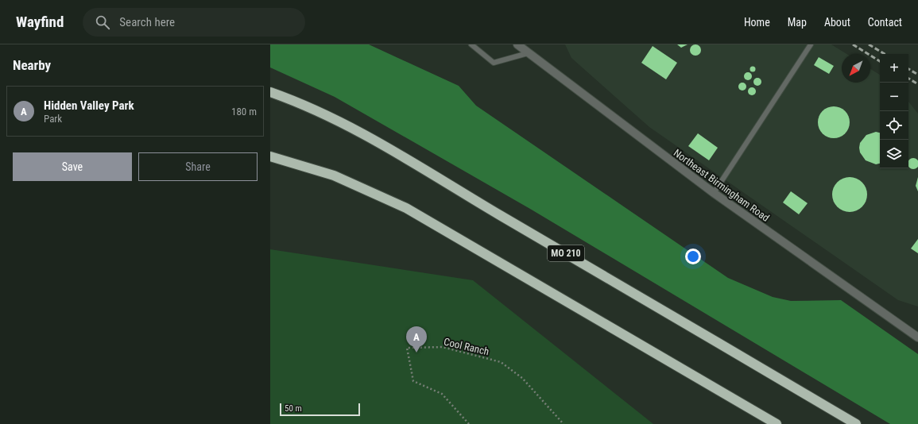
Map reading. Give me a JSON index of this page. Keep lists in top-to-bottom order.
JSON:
{
  "streets": {
    "highway": ["MO 210"],
    "street": ["Northeast Birmingham Road"],
    "path": ["Cool Ranch"]
  },
  "scale_bar": "50 m",
  "north": "bottom left",
  "page": {
    "header": "Wayfind",
    "search": "Search here",
    "nav": [
      "Home",
      "Map",
      "About",
      "Contact"
    ],
    "heading": "Nearby",
    "map_buttons": ["+", "−"],
    "list": [
      {
        "mark": "A",
        "name": "Hidden Valley Park",
        "note": "Park",
        "value": "180 m"
      }
    ],
    "buttons": ["Save", "Share"],
    "pins": "A",
    "scale": "50 m"
  }
}
